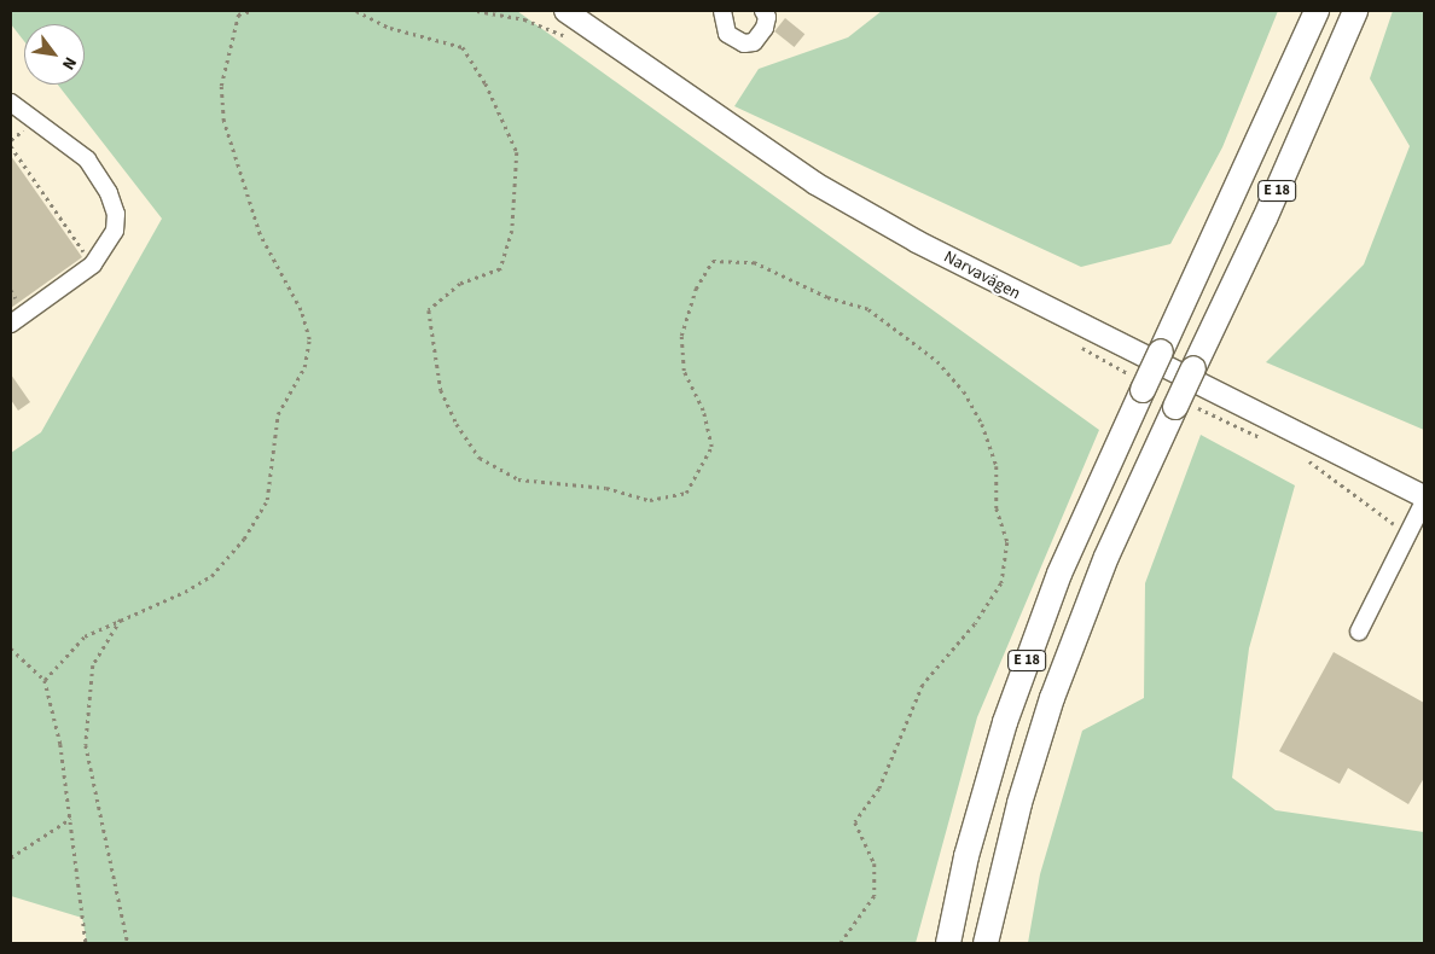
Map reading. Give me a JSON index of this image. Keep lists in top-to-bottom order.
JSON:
{
  "streets": {
    "highway": ["E 18"],
    "main road": ["Narvavägen"]
  },
  "north": "bottom right"
}
